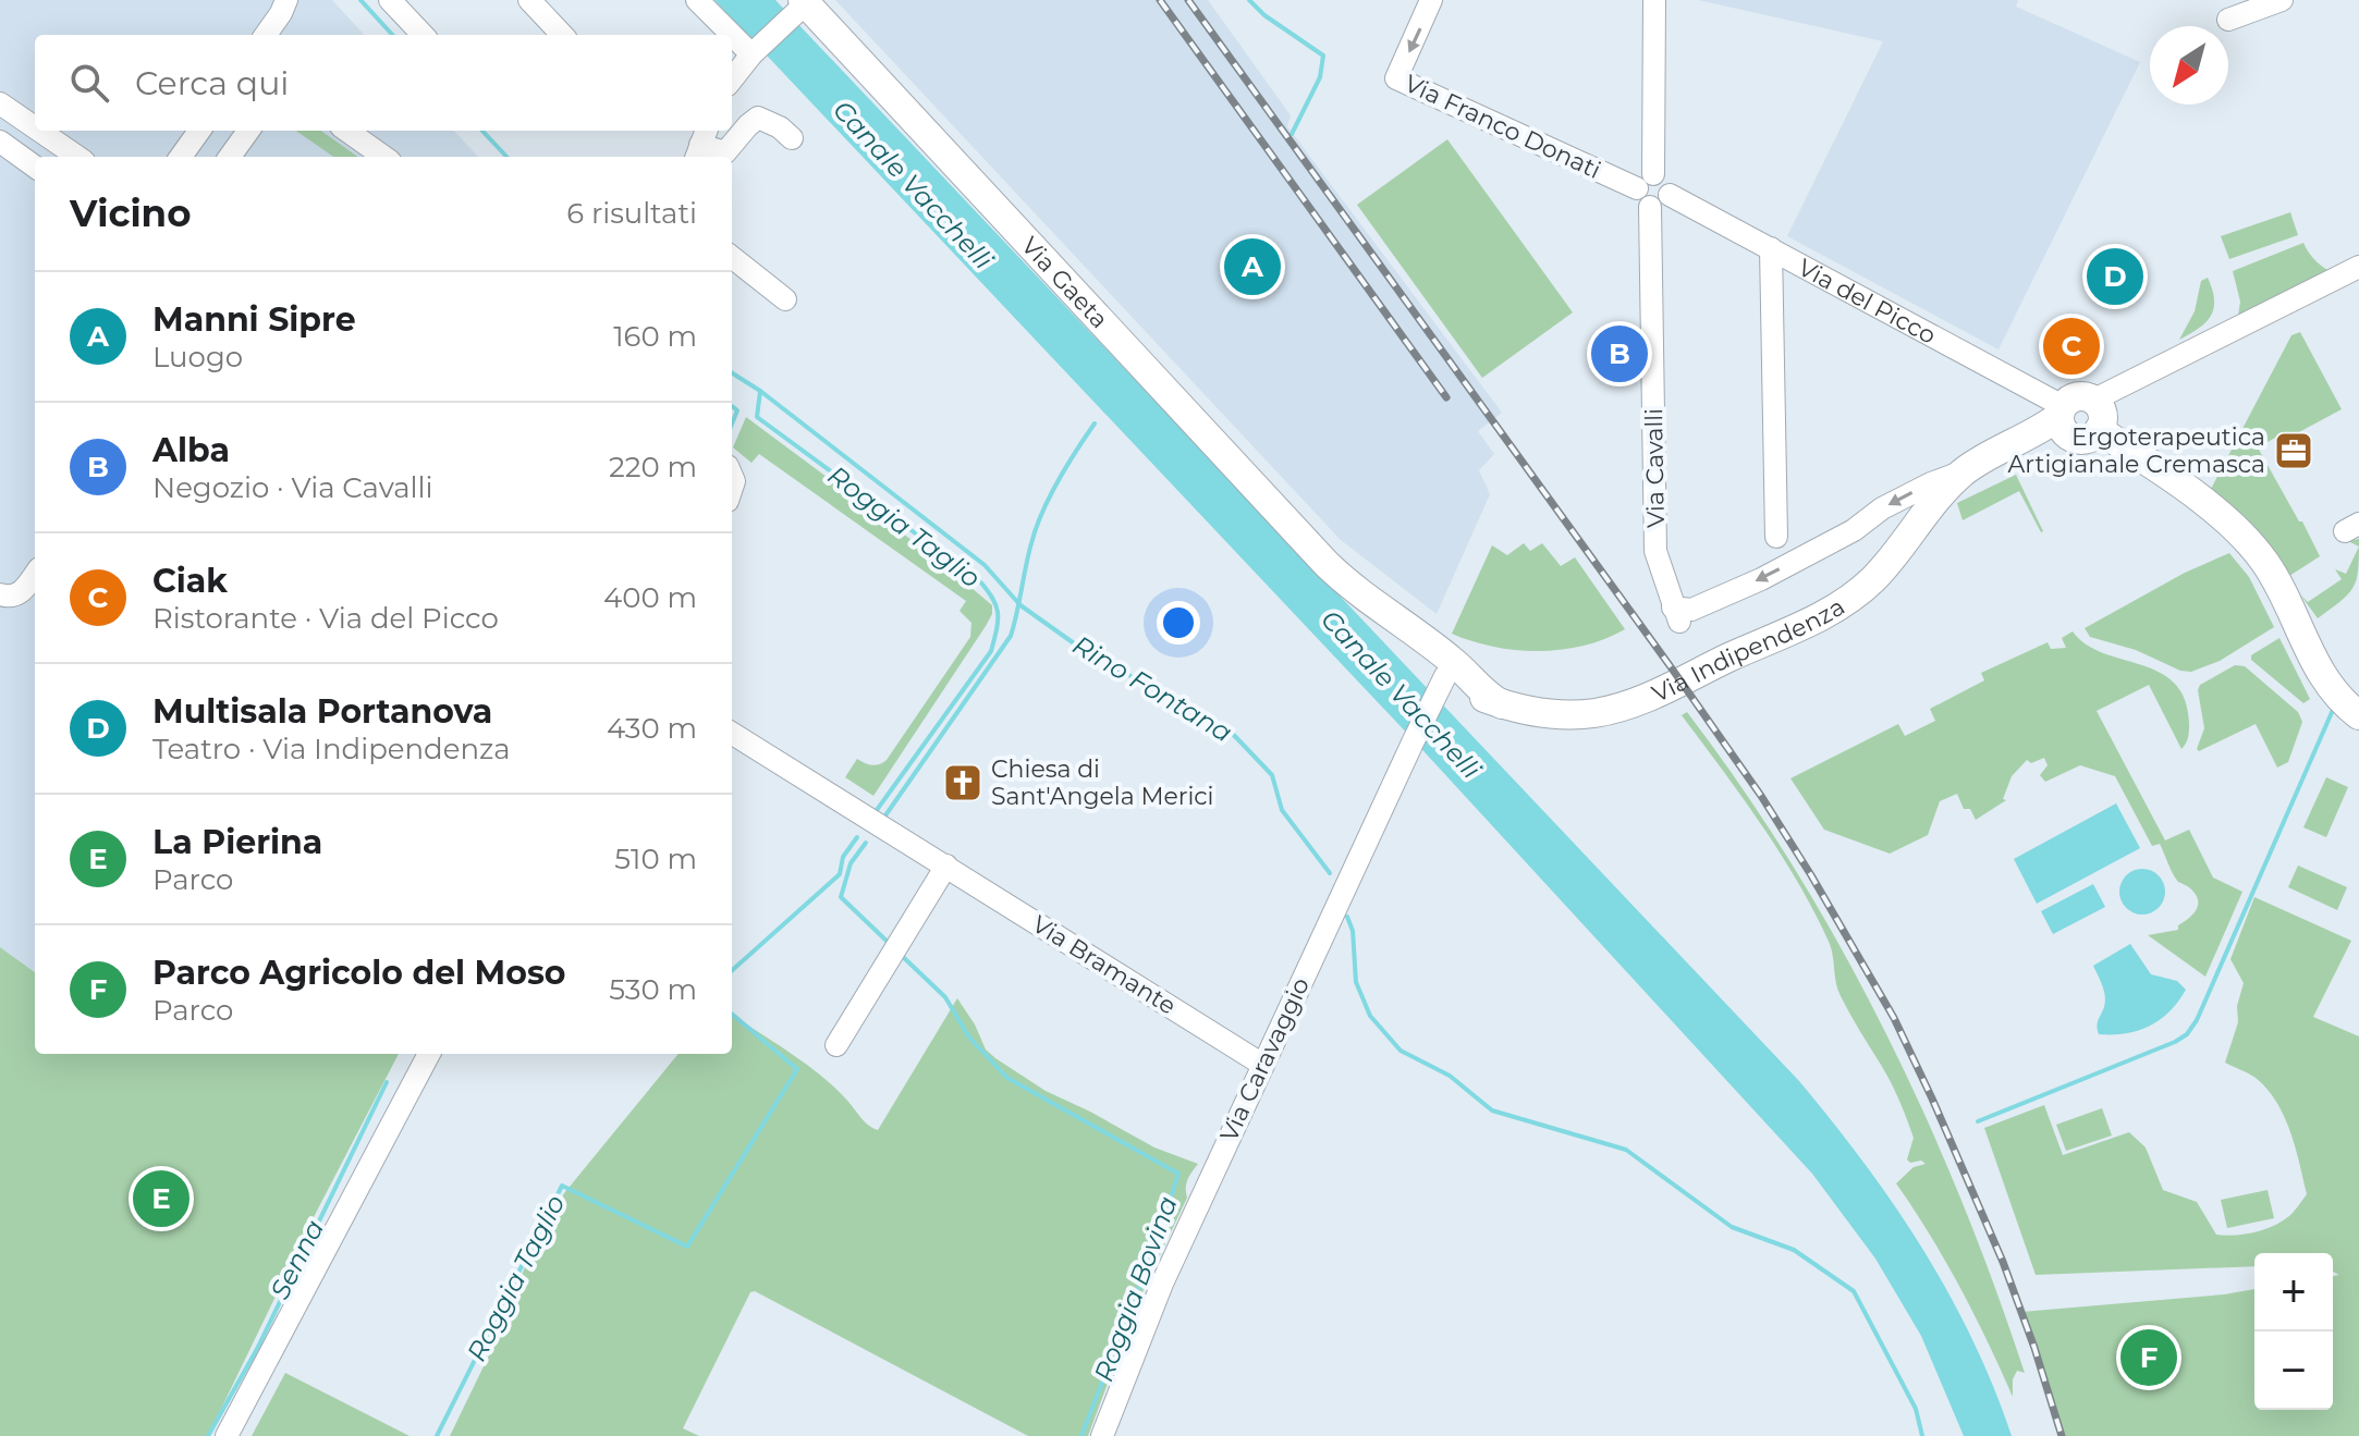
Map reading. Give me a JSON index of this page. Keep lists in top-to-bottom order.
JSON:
{
  "streets": {
    "main road": ["Via Gaeta", "Via Indipendenza"],
    "street": [
      "Via Franco Donati",
      "Via del Picco",
      "Via Cavalli",
      "Via Bramante",
      "Via Caravaggio"
    ]
  },
  "crossings": [
    ["Via Franco Donati", "Via del Picco"],
    ["Via Franco Donati", "Via Cavalli"],
    ["Via Gaeta", "Via Indipendenza"],
    ["Via Gaeta", "Via Caravaggio"],
    ["Via del Picco", "Via Cavalli"],
    ["Via del Picco", "Via Indipendenza"],
    ["Via Cavalli", "Via Indipendenza"],
    ["Via Bramante", "Via Caravaggio"]
  ],
  "one_way": ["Via Franco Donati"],
  "water": [
    "Canale Vacchelli",
    "Roggia Taglio",
    "Rino Fontana",
    "Senna",
    "Roggia Bovina"
  ],
  "places": {
    "office": ["Ergoterapeutica Artigianale Cremasca"],
    "church": ["Chiesa di Sant'Angela Merici"]
  },
  "north": "bottom left",
  "page": {
    "search": "Cerca qui",
    "heading": ["Vicino", "6 risultati"],
    "pins": [
      "A",
      "D",
      "C",
      "B",
      "E",
      "F"
    ],
    "list": [
      {
        "mark": "A",
        "name": "Manni Sipre",
        "note": "Luogo",
        "value": "160 m"
      },
      {
        "mark": "B",
        "name": "Alba",
        "note": "Negozio · Via Cavalli",
        "value": "220 m"
      },
      {
        "mark": "C",
        "name": "Ciak",
        "note": "Ristorante · Via del Picco",
        "value": "400 m"
      },
      {
        "mark": "D",
        "name": "Multisala Portanova",
        "note": "Teatro · Via Indipendenza",
        "value": "430 m"
      },
      {
        "mark": "E",
        "name": "La Pierina",
        "note": "Parco",
        "value": "510 m"
      },
      {
        "mark": "F",
        "name": "Parco Agricolo del Moso",
        "note": "Parco",
        "value": "530 m"
      }
    ],
    "map_buttons": ["+", "−"]
  }
}
